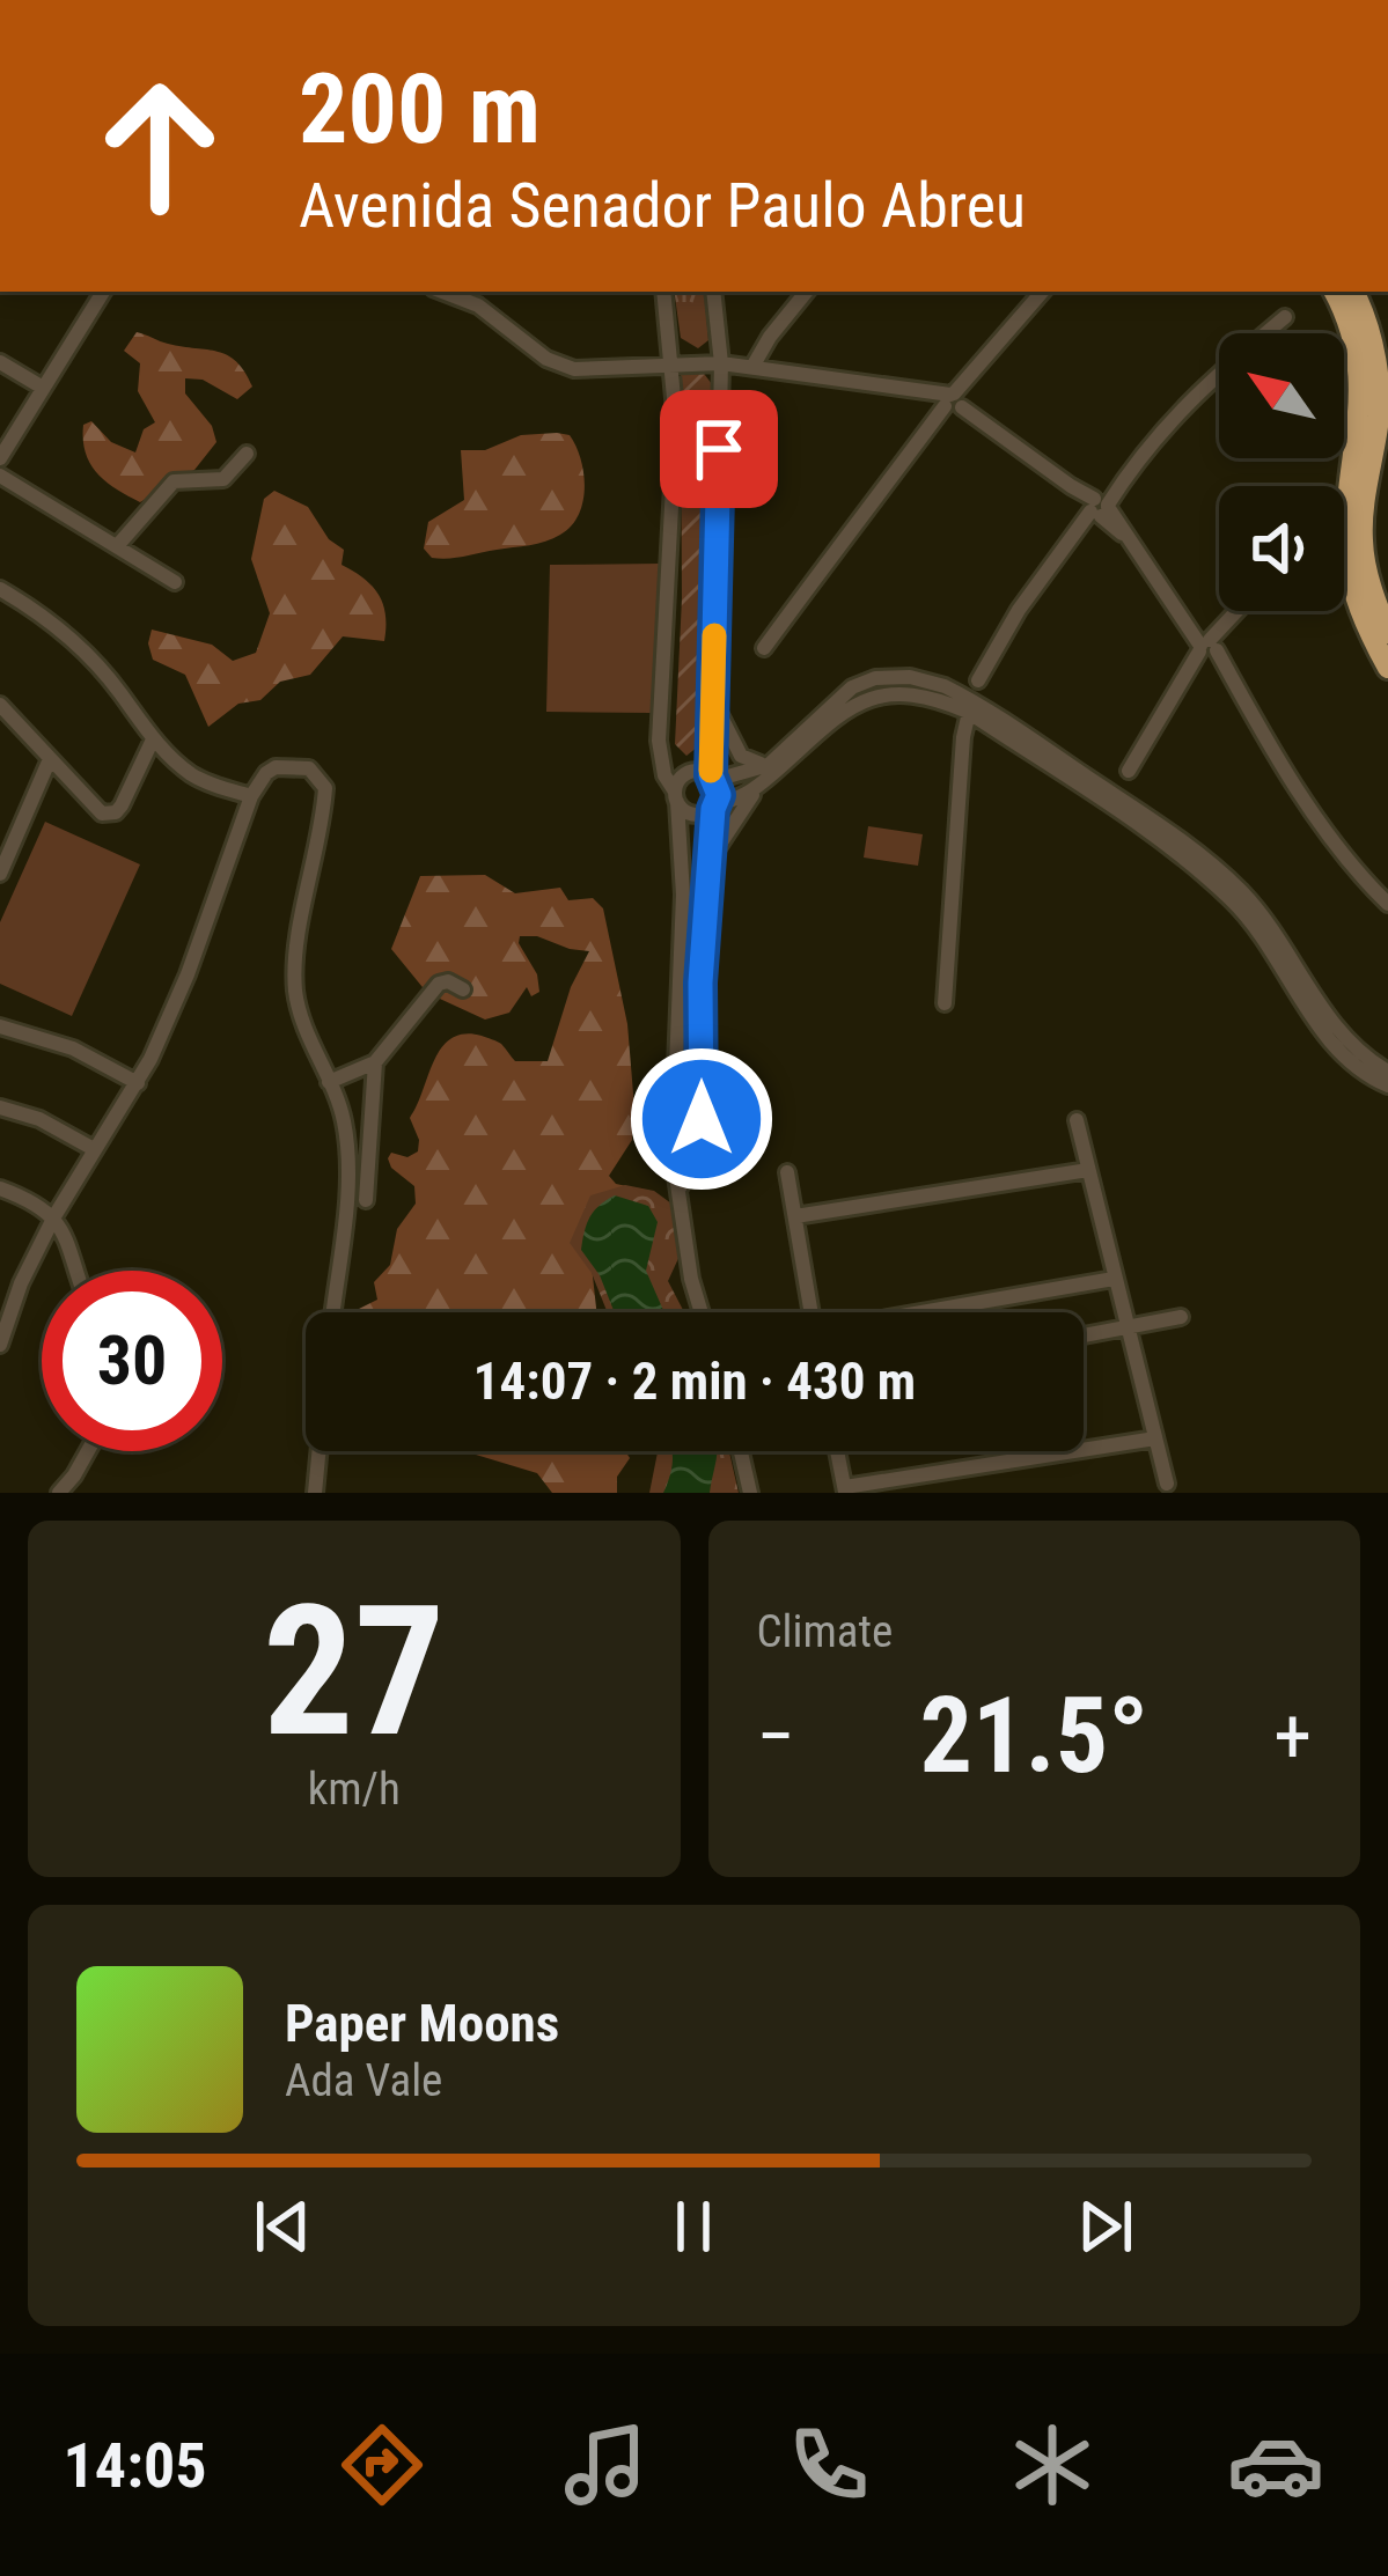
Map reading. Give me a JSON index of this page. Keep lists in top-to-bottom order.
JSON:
{
  "north": "top left",
  "page": {
    "turn": ["200 m", "Avenida Senador Paulo Abreu"],
    "limit": "30",
    "trip": "14:07 · 2 min · 430 m",
    "tile": [
      ["27", "km/h"],
      "Climate"
    ],
    "heat": ["−", "21.5°", "+"],
    "song": ["Paper Moons", "Ada Vale"],
    "tabs": "14:05"
  }
}
